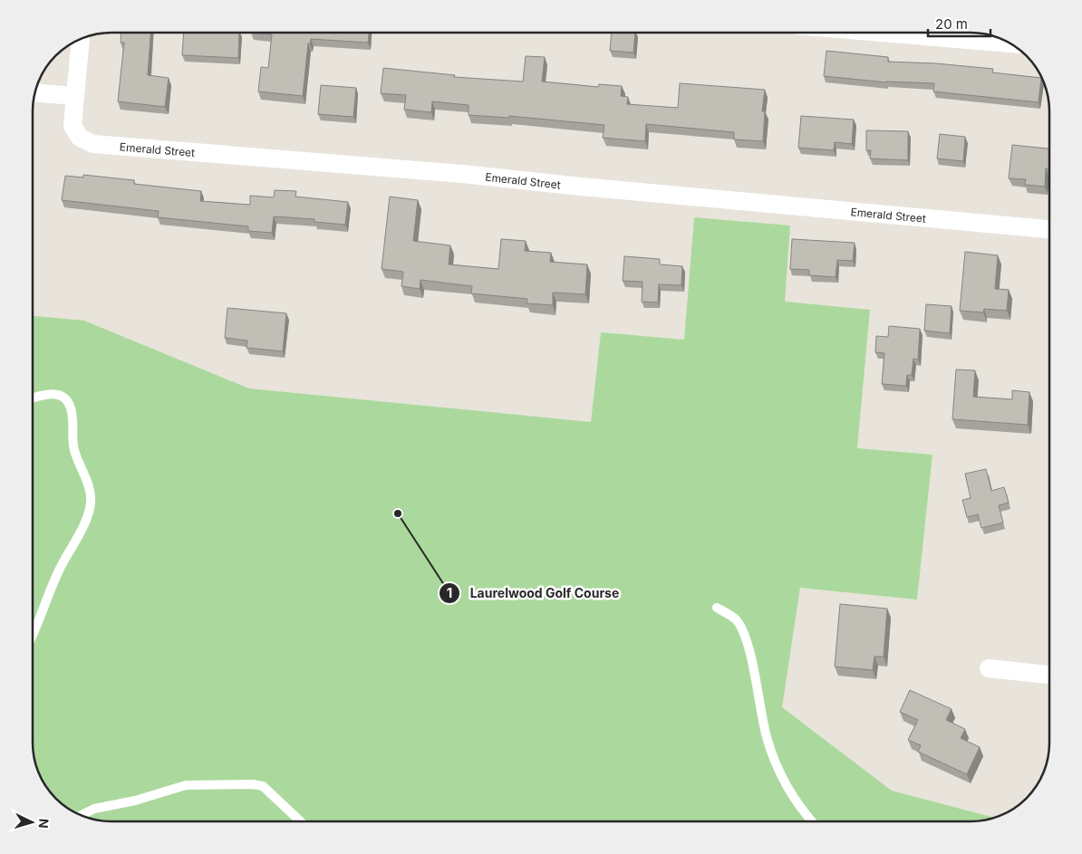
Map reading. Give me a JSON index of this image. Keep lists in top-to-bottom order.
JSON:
{
  "streets": {
    "street": ["Emerald Street"]
  },
  "places": ["Laurelwood Golf Course"],
  "scale_bar": "20 m",
  "north": "right"
}
